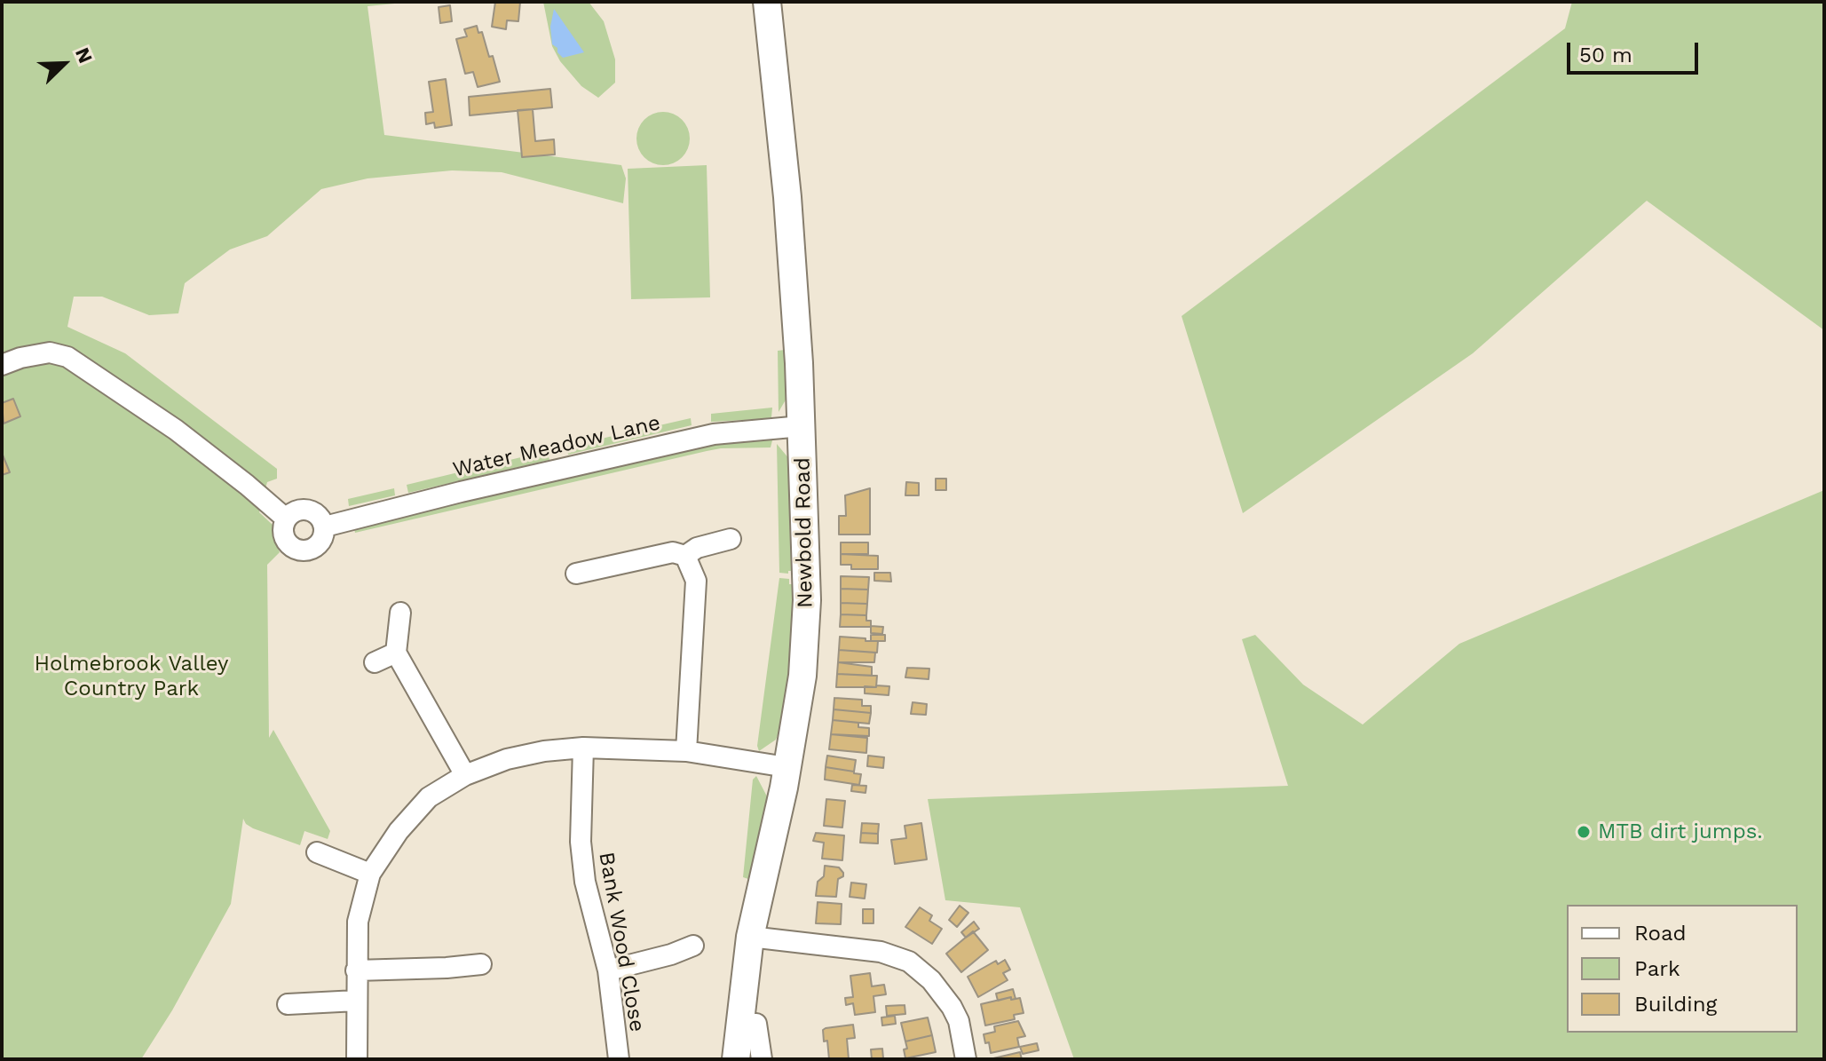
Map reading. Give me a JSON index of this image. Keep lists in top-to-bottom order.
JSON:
{
  "streets": {
    "main road": ["Newbold Road"],
    "street": ["Water Meadow Lane", "Bank Wood Close"]
  },
  "crossings": [
    ["Water Meadow Lane", "Newbold Road"]
  ],
  "parks": ["Holmebrook Valley Country Park"],
  "places": ["MTB dirt jumps."],
  "legend": ["Road", "Park", "Building"],
  "scale_bar": "50 m",
  "north": "top right"
}
